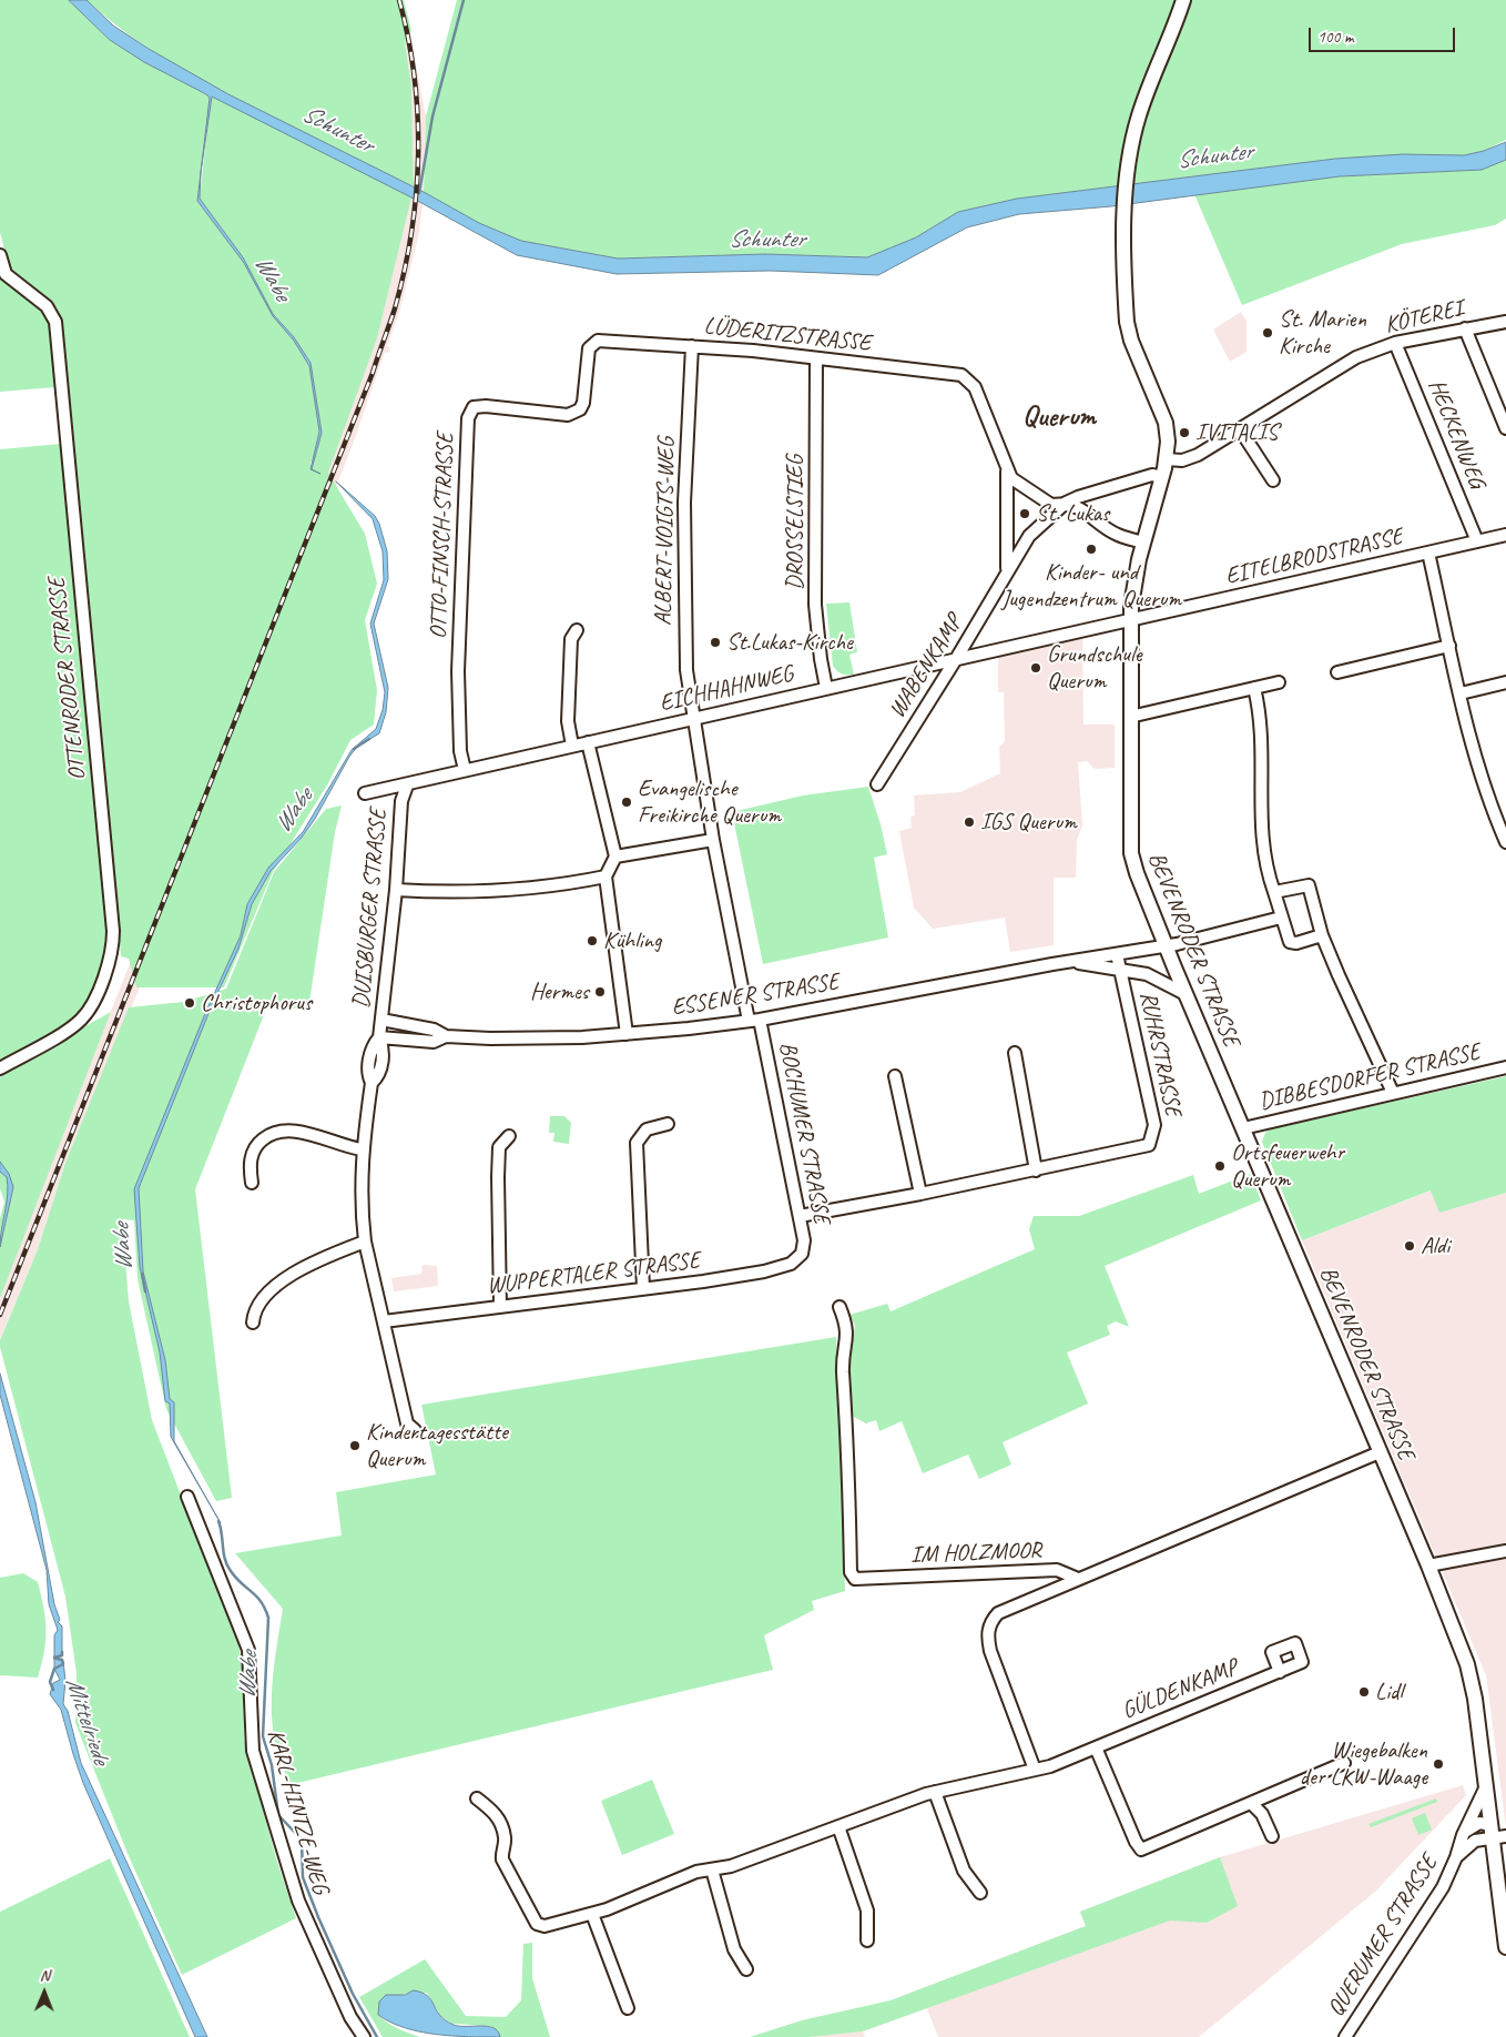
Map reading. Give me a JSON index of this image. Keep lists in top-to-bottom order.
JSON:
{
  "streets": {
    "main road": ["BEVENRODER STRASSE"],
    "street": [
      "KÖTEREI",
      "LÜDERITZSTRASSE",
      "HECKENWEG",
      "DROSSELSTIEG",
      "ALBERT-VOIGTS-WEG",
      "OTTO-FINSCH-STRASSE",
      "EITELBRODSTRASSE",
      "WABENKAMP",
      "OTTENRODER STRASSE",
      "EICHHAHNWEG",
      "DUISBURGER STRASSE",
      "ESSENER STRASSE",
      "RUHRSTRASSE",
      "DIBBESDORFER STRASSE",
      "BOCHUMER STRASSE",
      "WUPPERTALER STRASSE",
      "IM HOLZMOOR",
      "GÜLDENKAMP",
      "KARL-HINTZE-WEG",
      "QUERUMER STRASSE"
    ]
  },
  "crossings": [
    ["KÖTEREI", "HECKENWEG"],
    ["KÖTEREI", "BEVENRODER STRASSE"],
    ["LÜDERITZSTRASSE", "DROSSELSTIEG"],
    ["LÜDERITZSTRASSE", "ALBERT-VOIGTS-WEG"],
    ["LÜDERITZSTRASSE", "OTTO-FINSCH-STRASSE"],
    ["HECKENWEG", "EITELBRODSTRASSE"],
    ["DROSSELSTIEG", "EICHHAHNWEG"],
    ["ALBERT-VOIGTS-WEG", "EICHHAHNWEG"],
    ["ALBERT-VOIGTS-WEG", "BOCHUMER STRASSE"],
    ["OTTO-FINSCH-STRASSE", "EICHHAHNWEG"],
    ["EITELBRODSTRASSE", "EICHHAHNWEG"],
    ["EITELBRODSTRASSE", "BEVENRODER STRASSE"],
    ["WABENKAMP", "EICHHAHNWEG"],
    ["EICHHAHNWEG", "DUISBURGER STRASSE"],
    ["EICHHAHNWEG", "BEVENRODER STRASSE"],
    ["EICHHAHNWEG", "BOCHUMER STRASSE"],
    ["DUISBURGER STRASSE", "ESSENER STRASSE"],
    ["DUISBURGER STRASSE", "WUPPERTALER STRASSE"],
    ["BEVENRODER STRASSE", "ESSENER STRASSE"],
    ["BEVENRODER STRASSE", "DIBBESDORFER STRASSE"],
    ["BEVENRODER STRASSE", "QUERUMER STRASSE"],
    ["ESSENER STRASSE", "RUHRSTRASSE"],
    ["ESSENER STRASSE", "BOCHUMER STRASSE"],
    ["RUHRSTRASSE", "BOCHUMER STRASSE"],
    ["BOCHUMER STRASSE", "WUPPERTALER STRASSE"]
  ],
  "districts": ["Querum"],
  "water": ["Schunter", "Wabe", "Mittelriede"],
  "places": [
    "St. Marien Kirche",
    "IVITALIS",
    "St. Lukas",
    "Kinder- und Jugendzentrum Querum",
    "St.Lukas-Kirche",
    "Grundschule Querum",
    "Evangelische Freikirche Querum",
    "IGS Querum",
    "Kühling",
    "Hermes",
    "Christophorus",
    "Ortsfeuerwehr Querum",
    "Aldi",
    "Kindertagesstätte Querum",
    "Lidl",
    "Wiegebalken der LKW-Waage"
  ],
  "scale_bar": "100 m",
  "north": "top"
}
